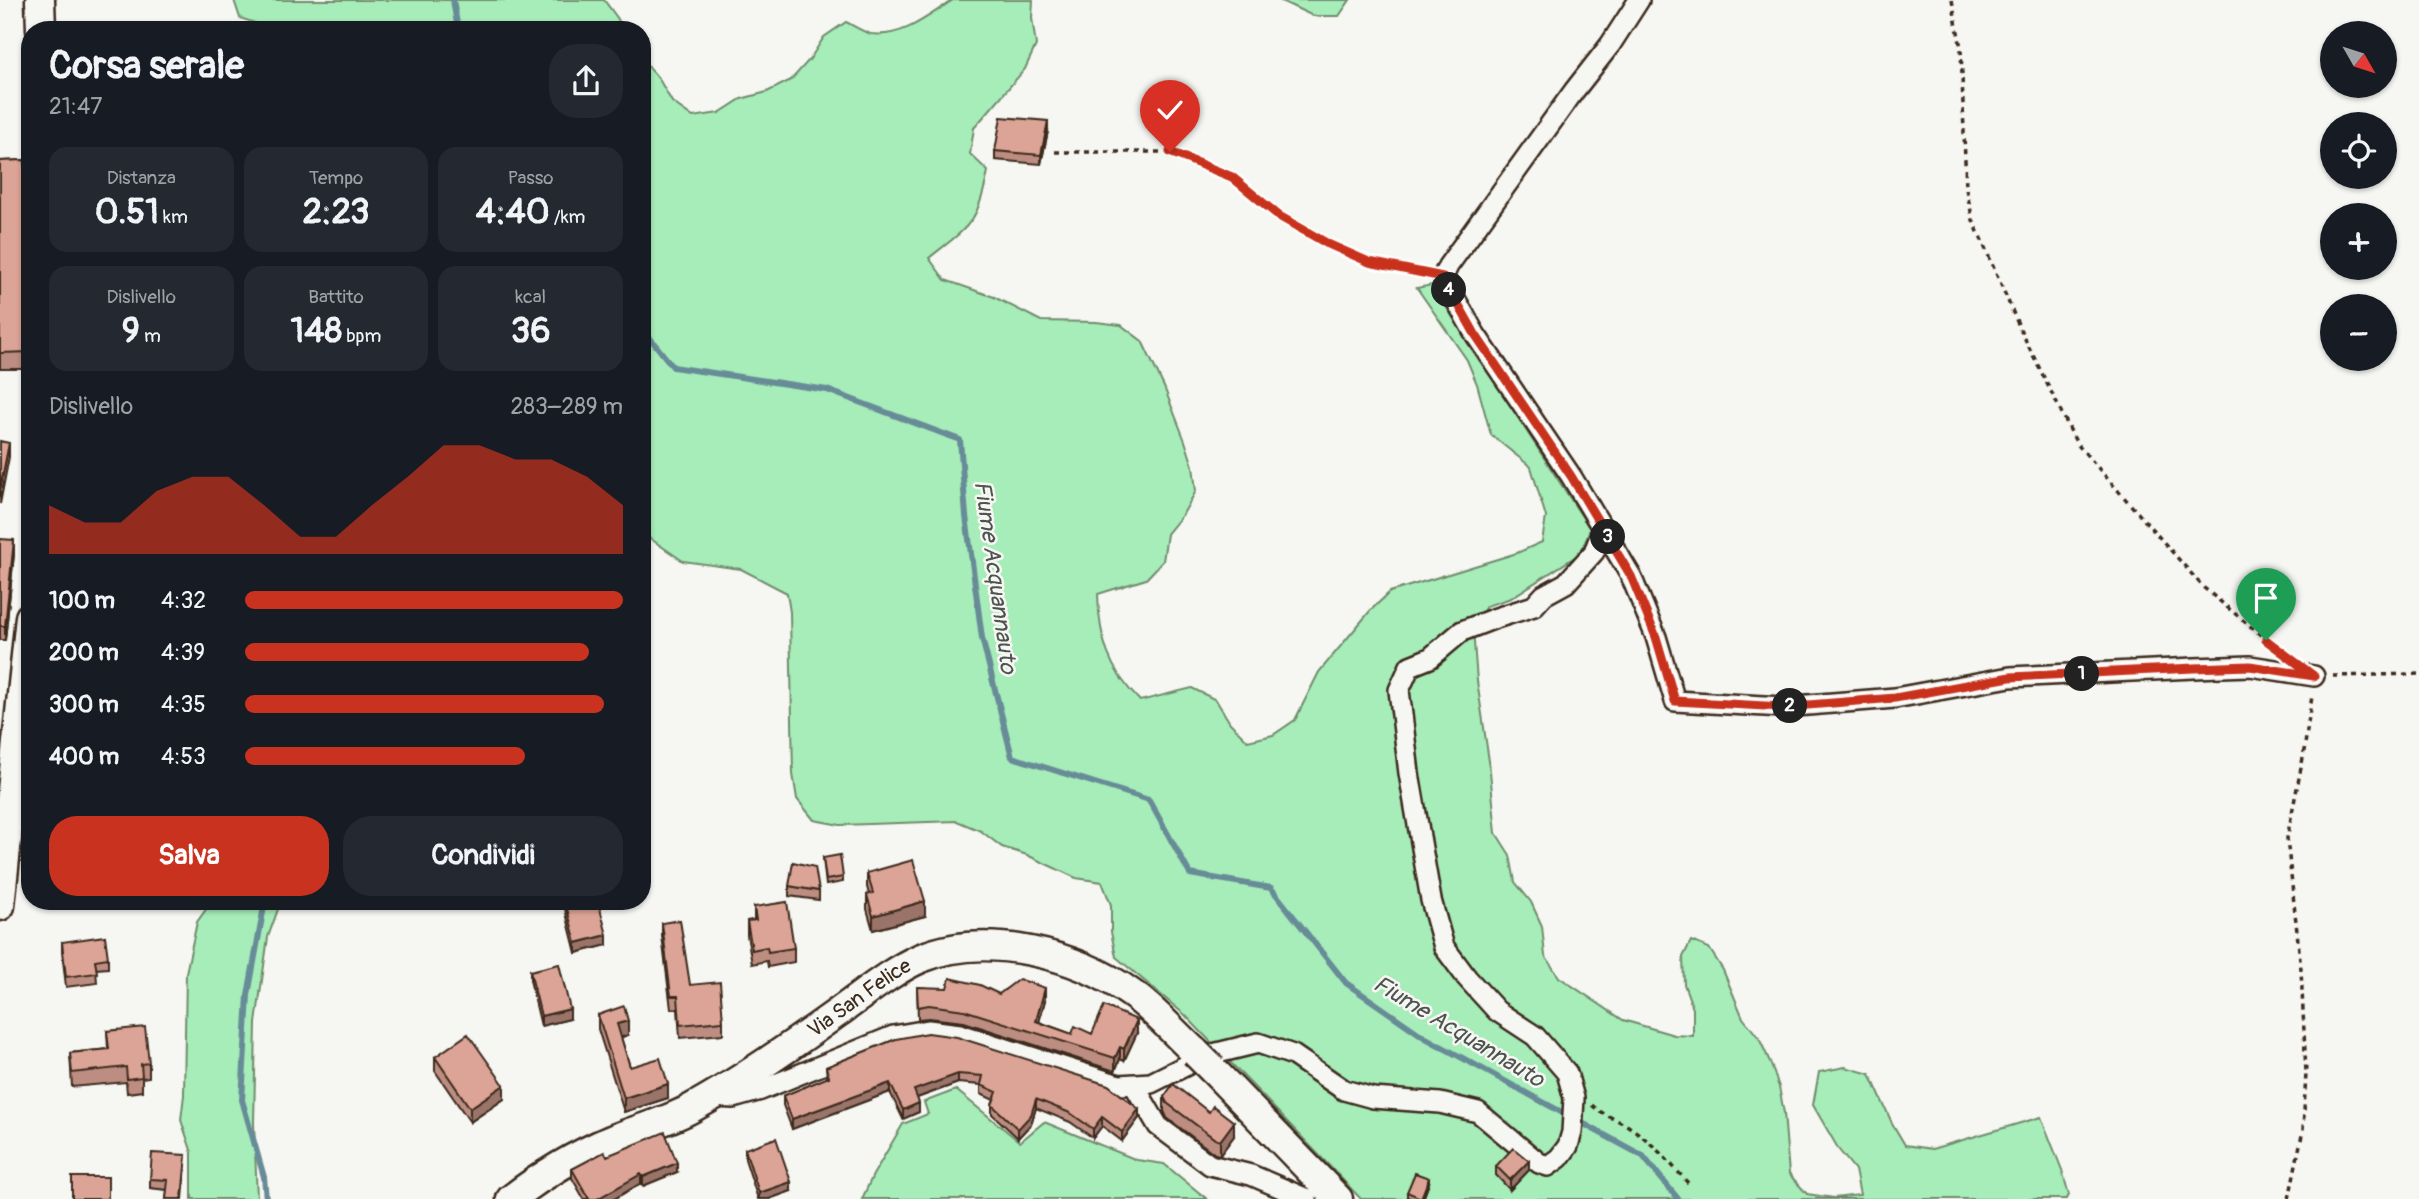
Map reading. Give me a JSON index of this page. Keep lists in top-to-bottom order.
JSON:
{
  "streets": {
    "street": ["Via San Felice"]
  },
  "water": ["Fiume Acquannauto"],
  "north": "bottom right",
  "page": {
    "map_buttons": ["+", "−"],
    "heading": ["Corsa serale", "21:47"],
    "stats": [
      ["Distanza", "0.51 km"],
      ["Tempo", "2:23"],
      ["Passo", "4:40 /km"],
      ["Dislivello", "9 m"],
      ["Battito", "148 bpm"],
      ["kcal", "36"]
    ],
    "pins": [
      "4",
      "3",
      "1",
      "2"
    ],
    "chart": ["Dislivello", "283–289 m"],
    "list": [
      {
        "name": "100 m",
        "note": "4:32"
      },
      {
        "name": "200 m",
        "note": "4:39"
      },
      {
        "name": "300 m",
        "note": "4:35"
      },
      {
        "name": "400 m",
        "note": "4:53"
      }
    ],
    "buttons": ["Salva", "Condividi"]
  }
}
